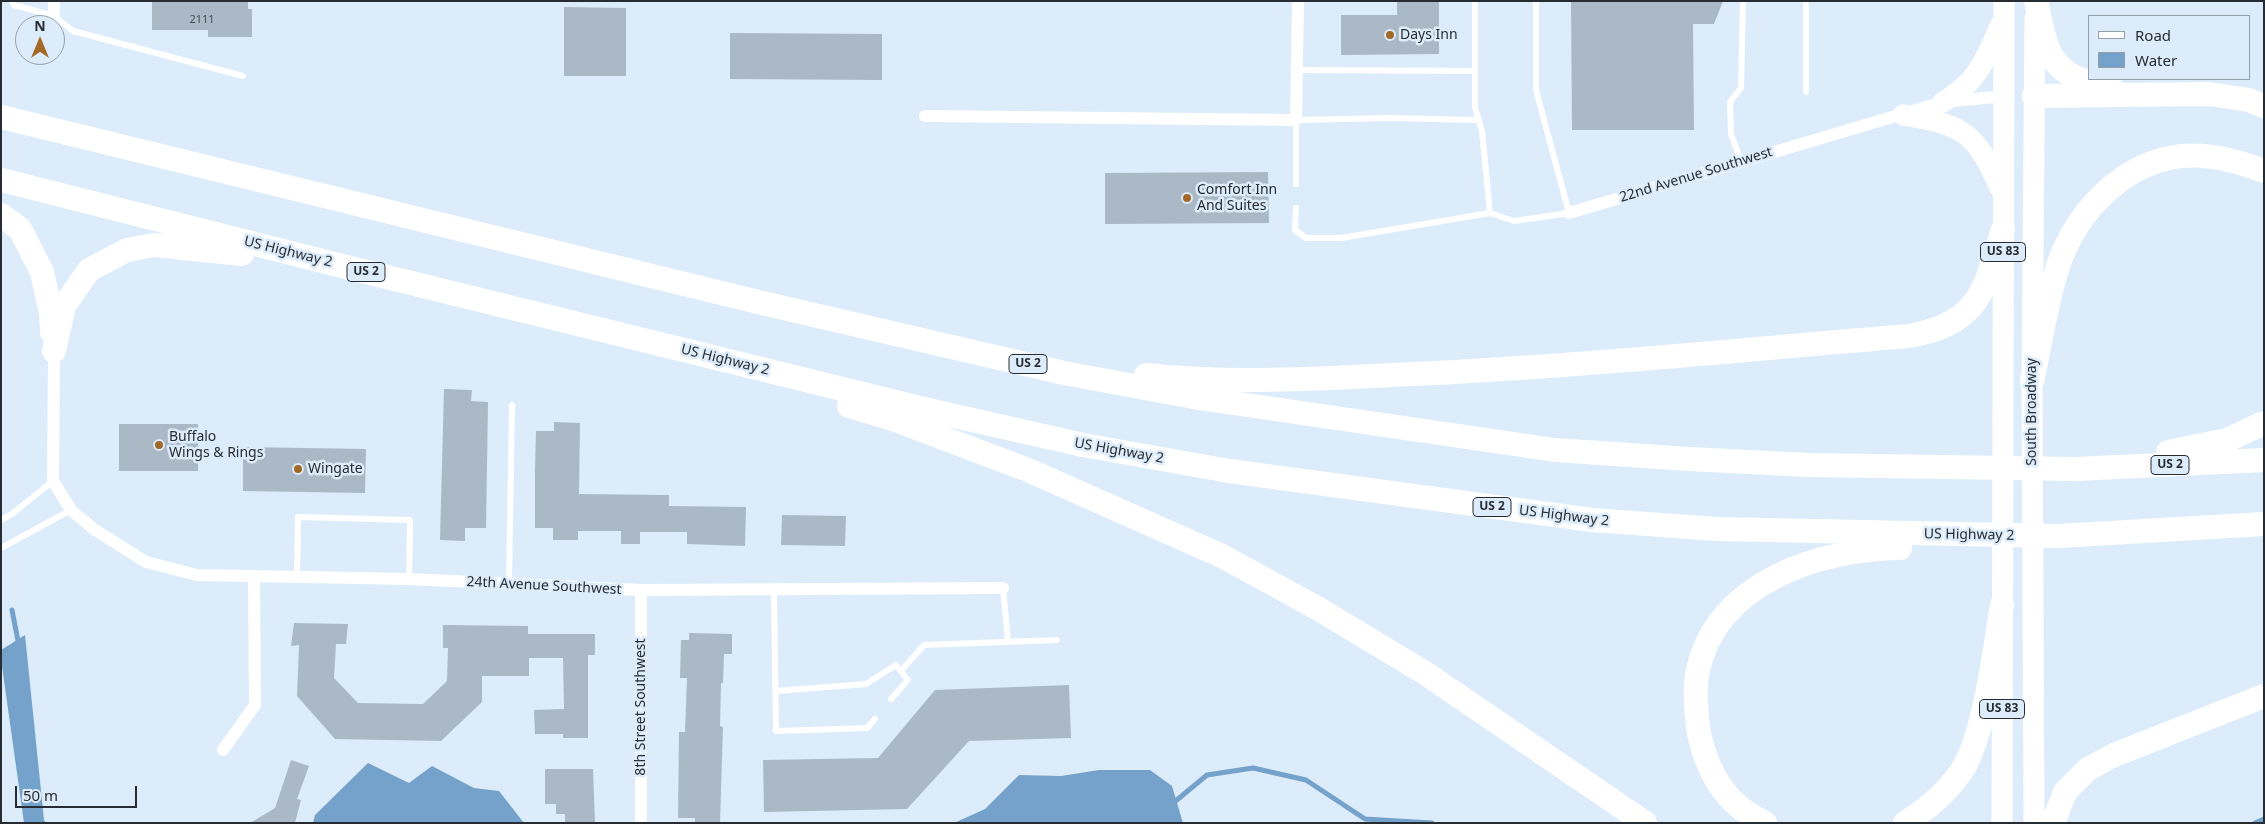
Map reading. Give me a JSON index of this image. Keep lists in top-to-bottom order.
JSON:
{
  "streets": {
    "highway": [
      "22nd Avenue Southwest",
      "US Highway 2",
      "US 83",
      "US 2",
      "South Broadway"
    ],
    "street": ["24th Avenue Southwest", "8th Street Southwest"]
  },
  "crossings": [
    ["22nd Avenue Southwest", "US 83"],
    ["22nd Avenue Southwest", "South Broadway"],
    ["24th Avenue Southwest", "8th Street Southwest"]
  ],
  "places": [
    "Days Inn",
    "Comfort Inn And Suites",
    "Buffalo Wings & Rings",
    "Wingate"
  ],
  "house_numbers": ["2111"],
  "legend": ["Road", "Water"],
  "scale_bar": "50 m",
  "north": "top"
}
